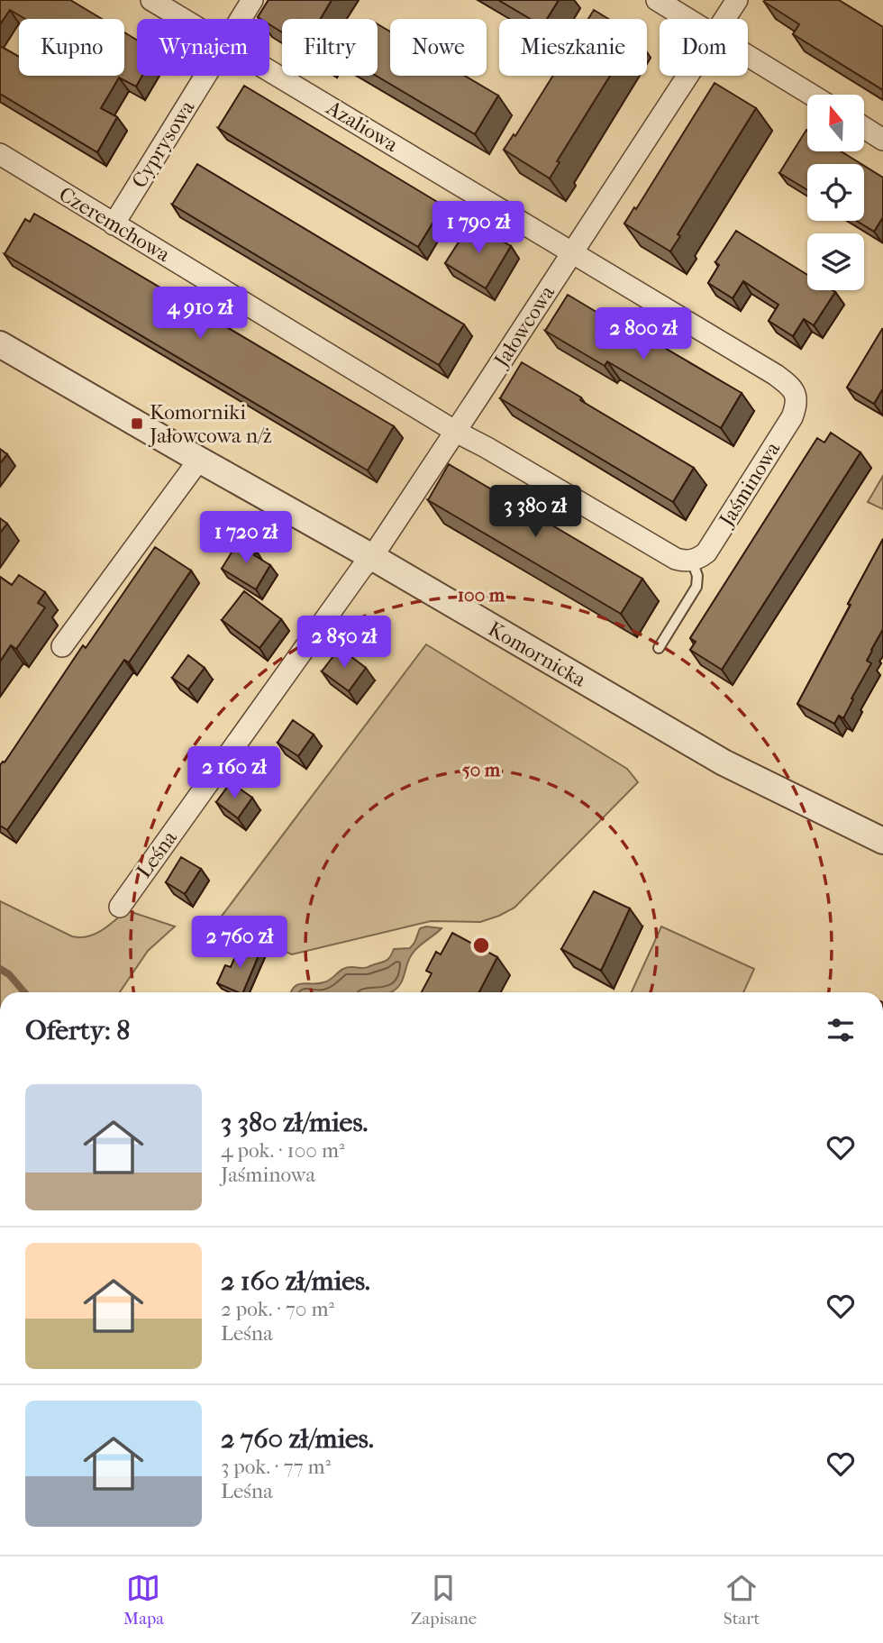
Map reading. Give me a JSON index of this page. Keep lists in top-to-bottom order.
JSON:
{
  "streets": {
    "street": [
      "Azaliowa",
      "Cyprysowa",
      "Czeremchowa",
      "Jałowcowa",
      "Jaśminowa",
      "Komornicka",
      "Leśna"
    ]
  },
  "crossings": [
    ["Azaliowa", "Jałowcowa"],
    ["Azaliowa", "Jaśminowa"],
    ["Cyprysowa", "Czeremchowa"],
    ["Czeremchowa", "Jałowcowa"],
    ["Jałowcowa", "Jaśminowa"],
    ["Jałowcowa", "Komornicka"],
    ["Jałowcowa", "Leśna"],
    ["Komornicka", "Leśna"]
  ],
  "places": {
    "transit": ["Komorniki Jałowcowa n/ż"]
  },
  "north": "top",
  "page": {
    "chip": [
      "Kupno",
      "Wynajem",
      "Filtry",
      "Nowe",
      "Mieszkanie",
      "Dom"
    ],
    "price": [
      "1 790 zł",
      "4 910 zł",
      "2 800 zł",
      "3 380 zł",
      "1 720 zł",
      "2 850 zł",
      "2 160 zł",
      "2 760 zł"
    ],
    "heading": "Oferty: 8",
    "list": [
      {
        "name": "3 380 zł/mies.",
        "note": "4 pok. · 100 m² · Jaśminowa"
      },
      {
        "name": "2 160 zł/mies.",
        "note": "2 pok. · 70 m² · Leśna"
      },
      {
        "name": "2 760 zł/mies.",
        "note": "3 pok. · 77 m² · Leśna"
      }
    ],
    "tabs": ["Mapa", "Zapisane", "Start"]
  },
  "rings": ["100 m", "50 m"]
}
